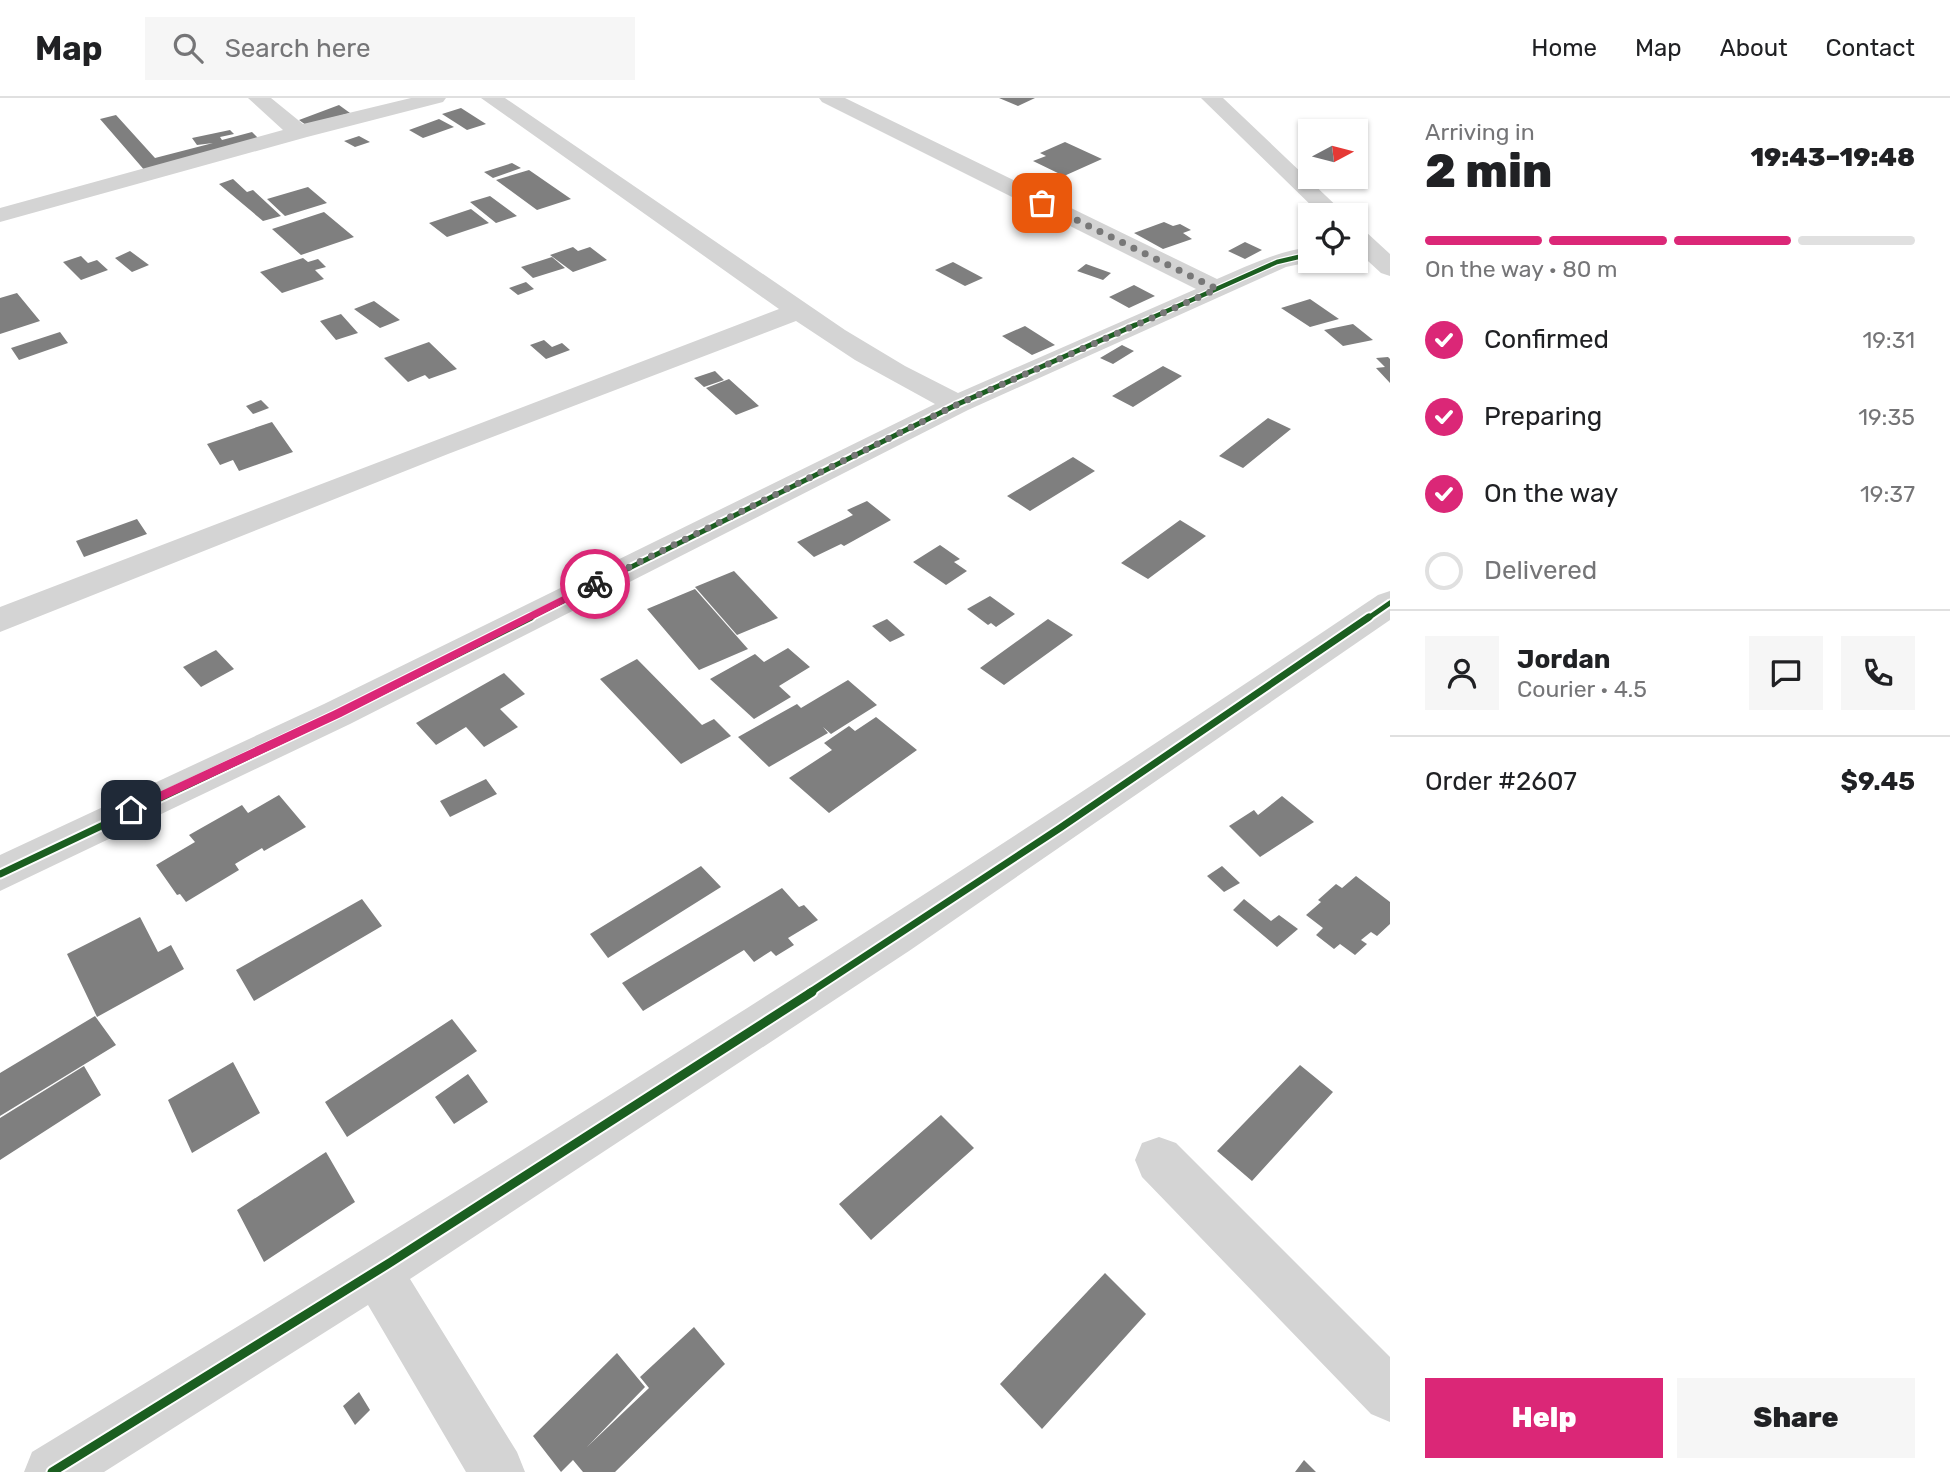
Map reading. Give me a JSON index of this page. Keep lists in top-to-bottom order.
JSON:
{
  "north": "right",
  "page": {
    "header": "Map",
    "search": "Search here",
    "nav": [
      "Home",
      "Map",
      "About",
      "Contact"
    ],
    "heading": ["2 min", "Arriving in", "19:43–19:48"],
    "panel": [
      "Jordan",
      "Courier · 4.5",
      "Order #2607",
      "$9.45"
    ],
    "bar": "On the way · 80 m",
    "list": [
      ["Confirmed", "19:31"],
      ["Preparing", "19:35"],
      ["On the way", "19:37"],
      "Delivered"
    ],
    "buttons": ["Help", "Share"]
  }
}
